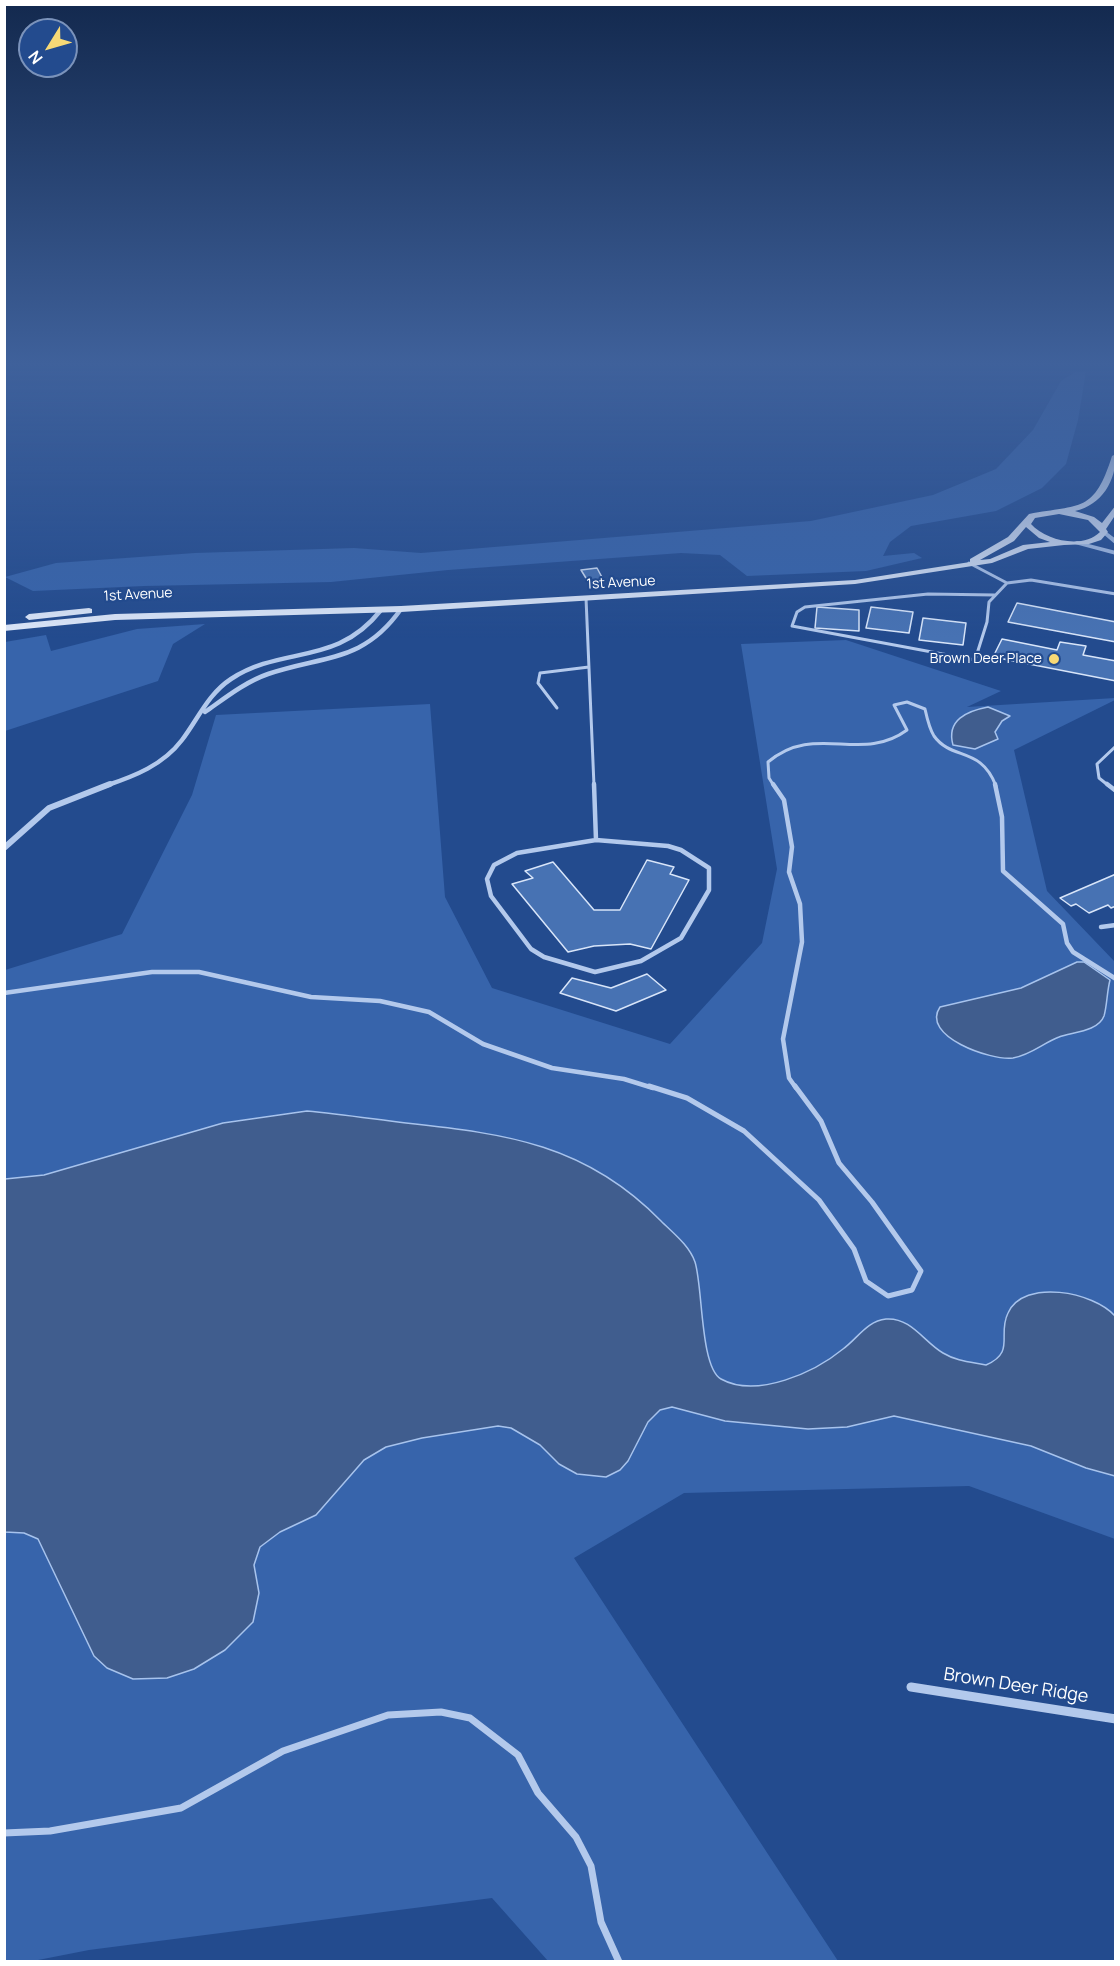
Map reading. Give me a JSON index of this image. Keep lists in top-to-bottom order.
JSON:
{
  "streets": {
    "main road": ["1st Avenue"],
    "street": ["Brown Deer Ridge"]
  },
  "places": ["Brown Deer Place"],
  "north": "bottom left"
}
